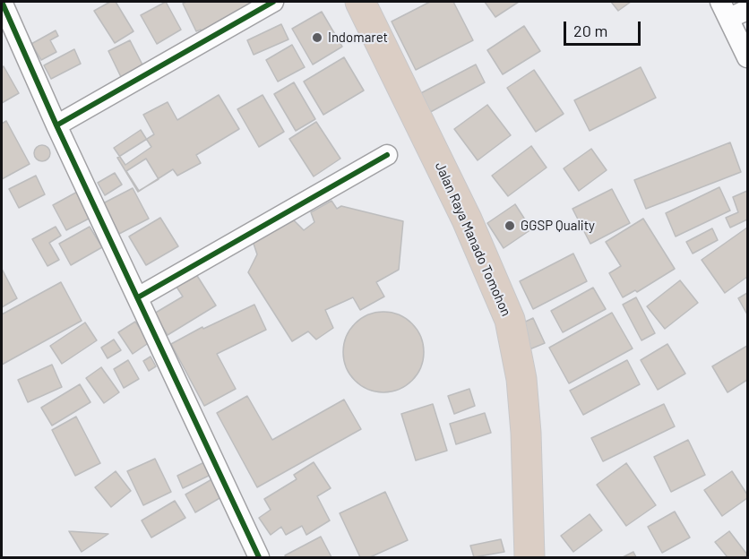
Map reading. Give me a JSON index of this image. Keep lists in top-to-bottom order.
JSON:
{
  "streets": {
    "highway": ["Jalan Raya Manado Tomohon"]
  },
  "places": ["Indomaret", "GGSP Quality"],
  "scale_bar": "20 m"
}
